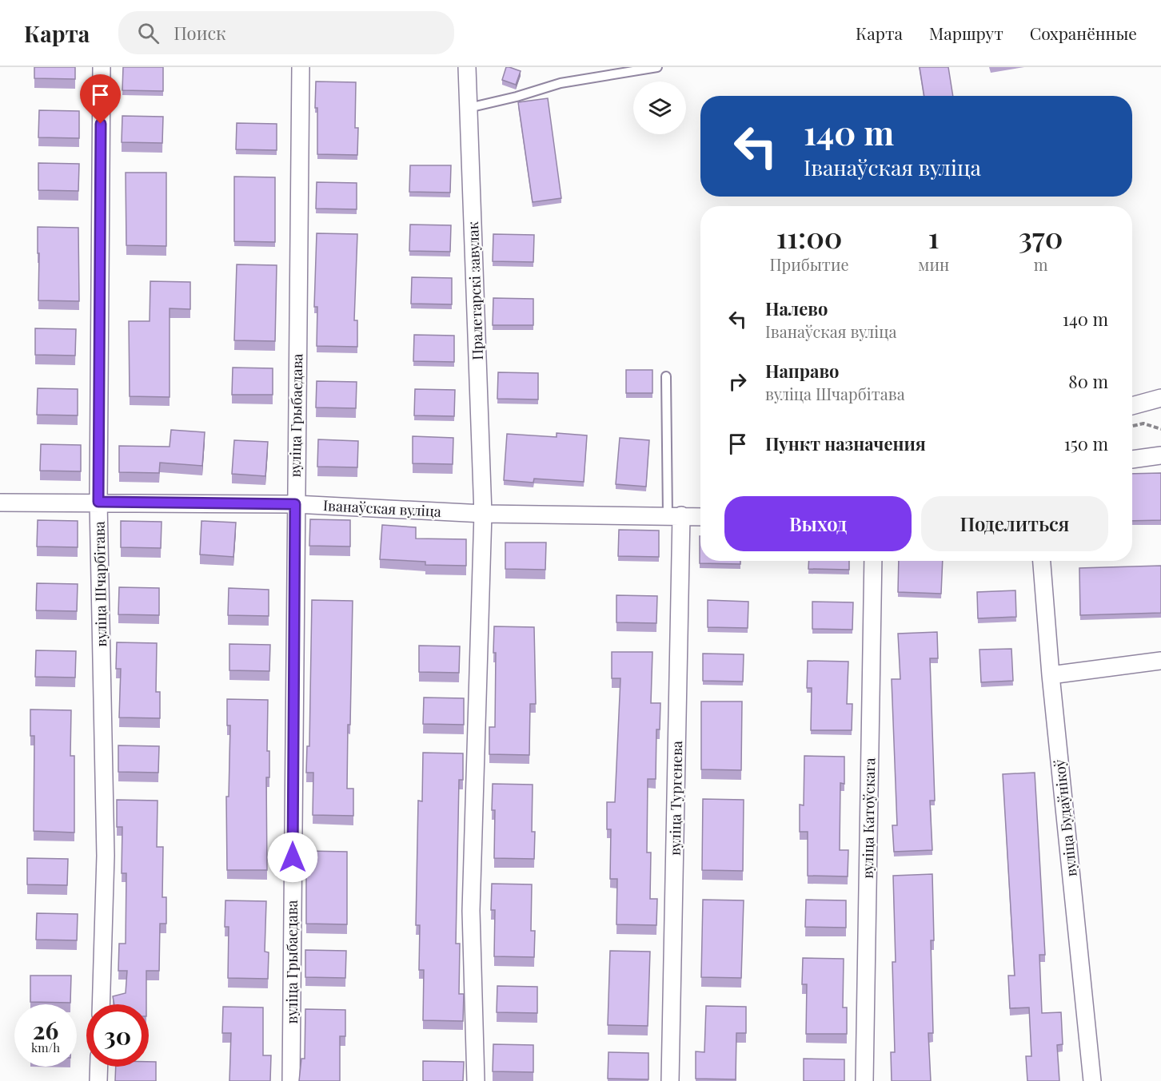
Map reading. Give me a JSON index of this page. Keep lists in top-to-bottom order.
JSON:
{
  "streets": {
    "street": [
      "Пралетарскі завулак",
      "вуліца Грыбаедава",
      "Іванаўская вуліца",
      "вуліца Шчарбітава",
      "вуліца Тургенева",
      "вуліца Катоўскага",
      "вуліца Будаўнікоў"
    ]
  },
  "crossings": [
    ["Пралетарскі завулак", "Іванаўская вуліца"],
    ["вуліца Грыбаедава", "Іванаўская вуліца"],
    ["Іванаўская вуліца", "вуліца Шчарбітава"],
    ["Іванаўская вуліца", "вуліца Тургенева"]
  ],
  "page": {
    "header": "Карта",
    "search": "Поиск",
    "nav": ["Карта", "Маршрут", "Сохранённые"],
    "turn": ["140 m", "Іванаўская вуліца"],
    "eta": [
      "11:00",
      "Прибытие",
      "1",
      "мин",
      "370",
      "m"
    ],
    "list": [
      {
        "name": "Налево",
        "note": "Іванаўская вуліца",
        "value": "140 m"
      },
      {
        "name": "Направо",
        "note": "вуліца Шчарбітава",
        "value": "80 m"
      },
      {
        "name": "Пункт назначения",
        "value": "150 m"
      }
    ],
    "buttons": ["Выход", "Поделиться"],
    "speed": "26 km/h",
    "limit": "30"
  }
}
